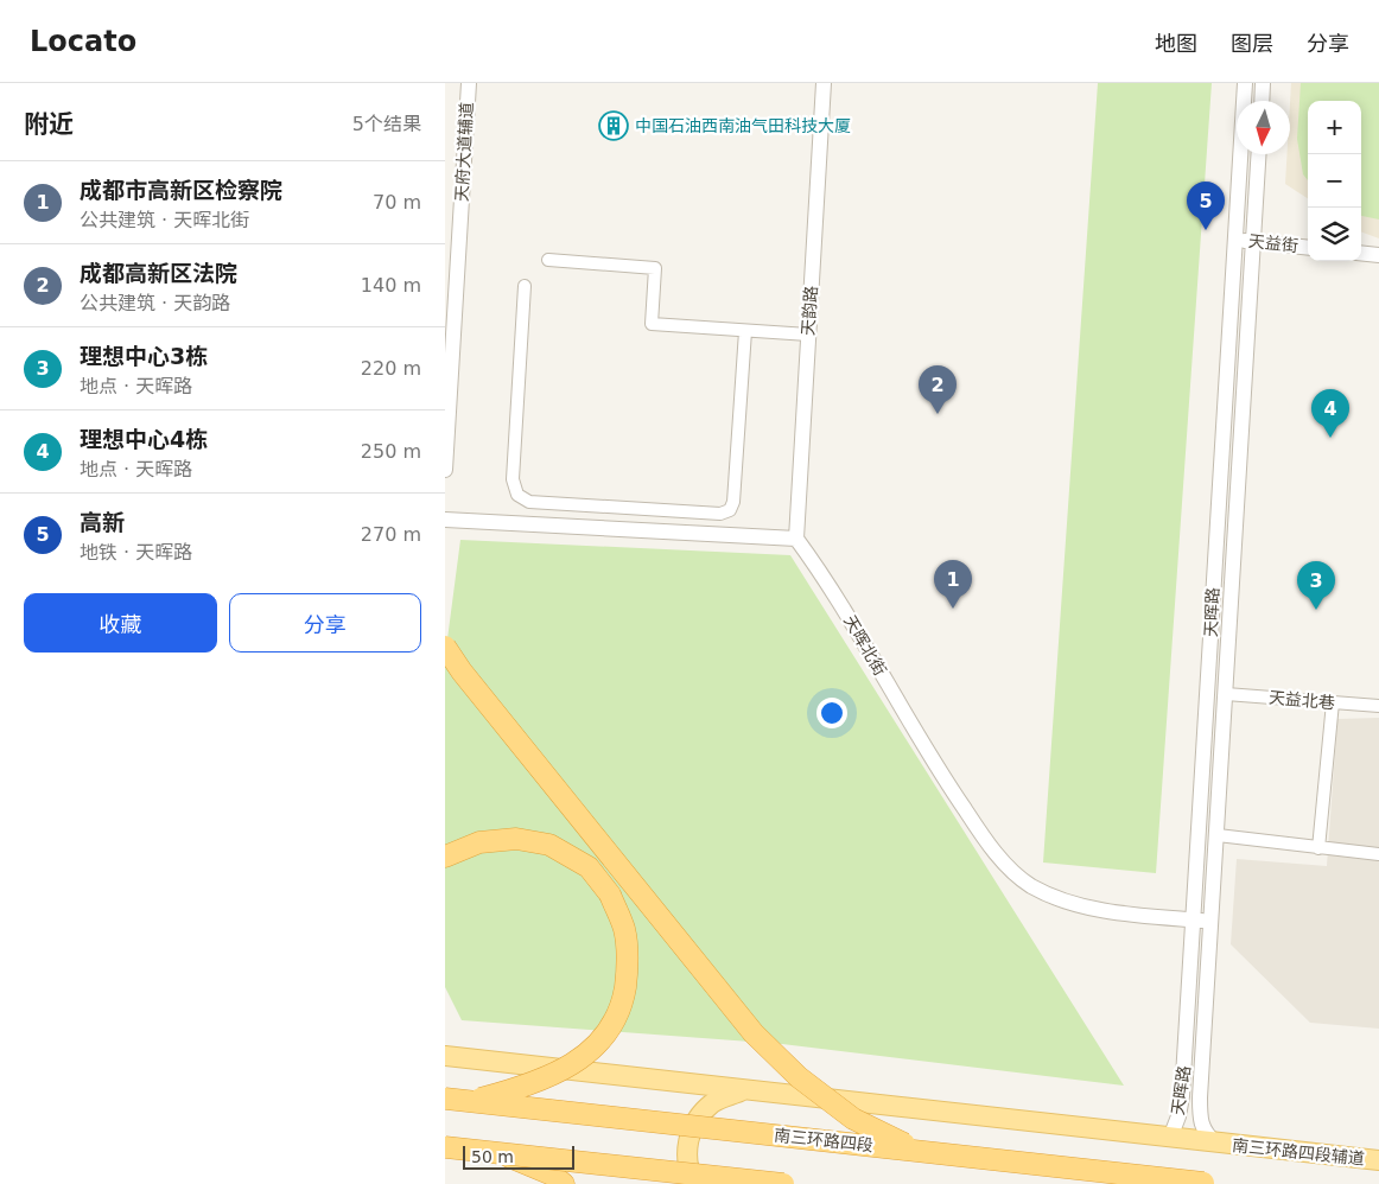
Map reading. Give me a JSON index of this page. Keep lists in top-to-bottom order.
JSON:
{
  "streets": {
    "highway": ["南三环路四段"],
    "main road": ["南三环路四段辅道"],
    "street": [
      "天府大道辅道",
      "天益街",
      "天韵路",
      "天晖路",
      "天晖北街",
      "天益北巷"
    ]
  },
  "crossings": [
    ["天益街", "天晖路"],
    ["天韵路", "天晖北街"],
    ["天晖路", "天晖北街"],
    ["天晖路", "天益北巷"],
    ["天晖路", "南三环路四段辅道"]
  ],
  "places": {
    "building": ["中国石油西南油气田科技大厦"]
  },
  "scale_bar": "50 m",
  "north": "bottom",
  "page": {
    "header": "Locato",
    "nav": ["地图", "图层", "分享"],
    "heading": ["附近", "5个结果"],
    "map_buttons": ["+", "−"],
    "list": [
      {
        "mark": "1",
        "name": "成都市高新区检察院",
        "note": "公共建筑 · 天晖北街",
        "value": "70 m"
      },
      {
        "mark": "2",
        "name": "成都高新区法院",
        "note": "公共建筑 · 天韵路",
        "value": "140 m"
      },
      {
        "mark": "3",
        "name": "理想中心3栋",
        "note": "地点 · 天晖路",
        "value": "220 m"
      },
      {
        "mark": "4",
        "name": "理想中心4栋",
        "note": "地点 · 天晖路",
        "value": "250 m"
      },
      {
        "mark": "5",
        "name": "高新",
        "note": "地铁 · 天晖路",
        "value": "270 m"
      }
    ],
    "pins": [
      "5",
      "2",
      "4",
      "1",
      "3"
    ],
    "buttons": ["收藏", "分享"],
    "scale": "50 m"
  }
}
